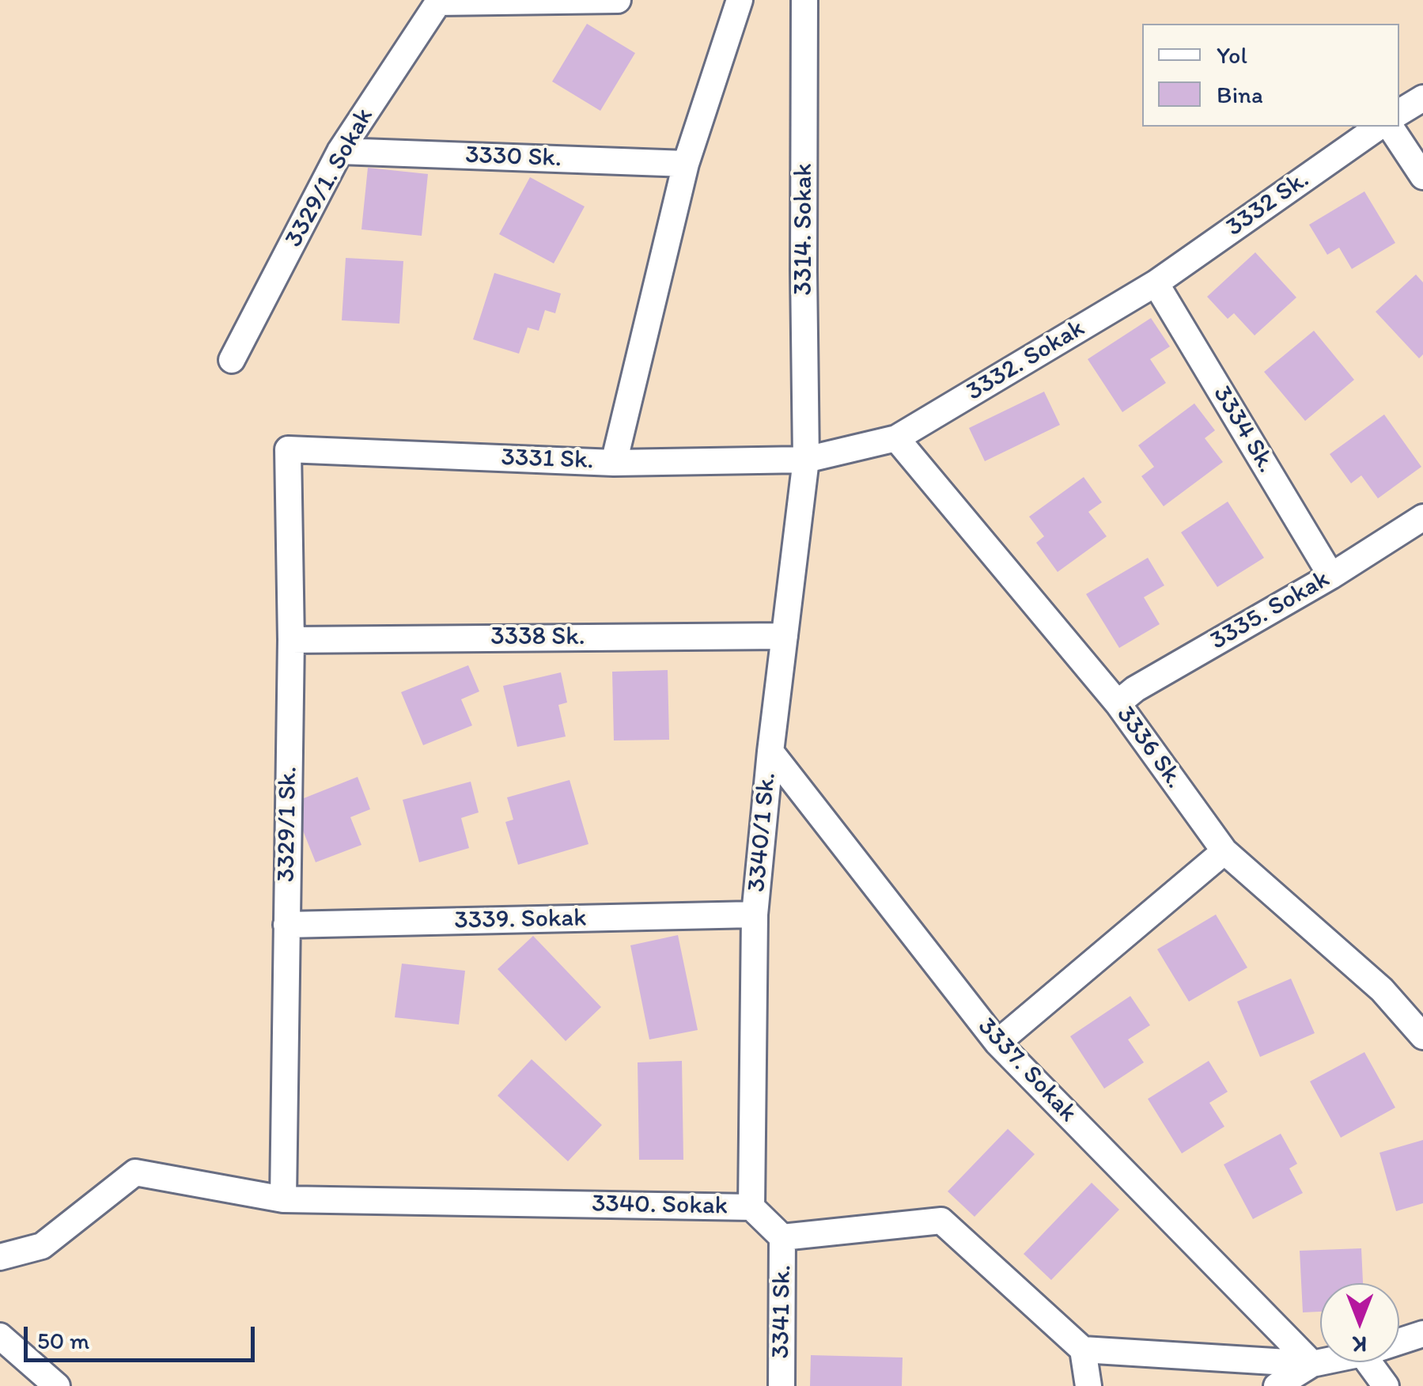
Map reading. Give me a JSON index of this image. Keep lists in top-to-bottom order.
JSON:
{
  "streets": {
    "street": [
      "3330 Sk.",
      "3329/1. Sokak",
      "3332 Sk.",
      "3314. Sokak",
      "3332. Sokak",
      "3334 Sk.",
      "3331 Sk.",
      "3335. Sokak",
      "3338 Sk.",
      "3336 Sk.",
      "3329/1 Sk.",
      "3340/1 Sk.",
      "3339. Sokak",
      "3337. Sokak",
      "3340. Sokak",
      "3341 Sk."
    ]
  },
  "crossings": [
    ["3330 Sk.", "3329/1. Sokak"],
    ["3332 Sk.", "3332. Sokak"],
    ["3332 Sk.", "3334 Sk."],
    ["3314. Sokak", "3332. Sokak"],
    ["3314. Sokak", "3331 Sk."],
    ["3314. Sokak", "3340/1 Sk."],
    ["3332. Sokak", "3334 Sk."],
    ["3332. Sokak", "3331 Sk."],
    ["3332. Sokak", "3336 Sk."],
    ["3332. Sokak", "3340/1 Sk."],
    ["3334 Sk.", "3335. Sokak"],
    ["3331 Sk.", "3329/1 Sk."],
    ["3331 Sk.", "3340/1 Sk."],
    ["3335. Sokak", "3336 Sk."],
    ["3338 Sk.", "3329/1 Sk."],
    ["3338 Sk.", "3340/1 Sk."],
    ["3329/1 Sk.", "3339. Sokak"],
    ["3329/1 Sk.", "3340. Sokak"],
    ["3340/1 Sk.", "3339. Sokak"],
    ["3340/1 Sk.", "3337. Sokak"],
    ["3340/1 Sk.", "3340. Sokak"],
    ["3340. Sokak", "3341 Sk."]
  ],
  "legend": ["Yol", "Bina"],
  "scale_bar": "50 m",
  "north": "bottom"
}
